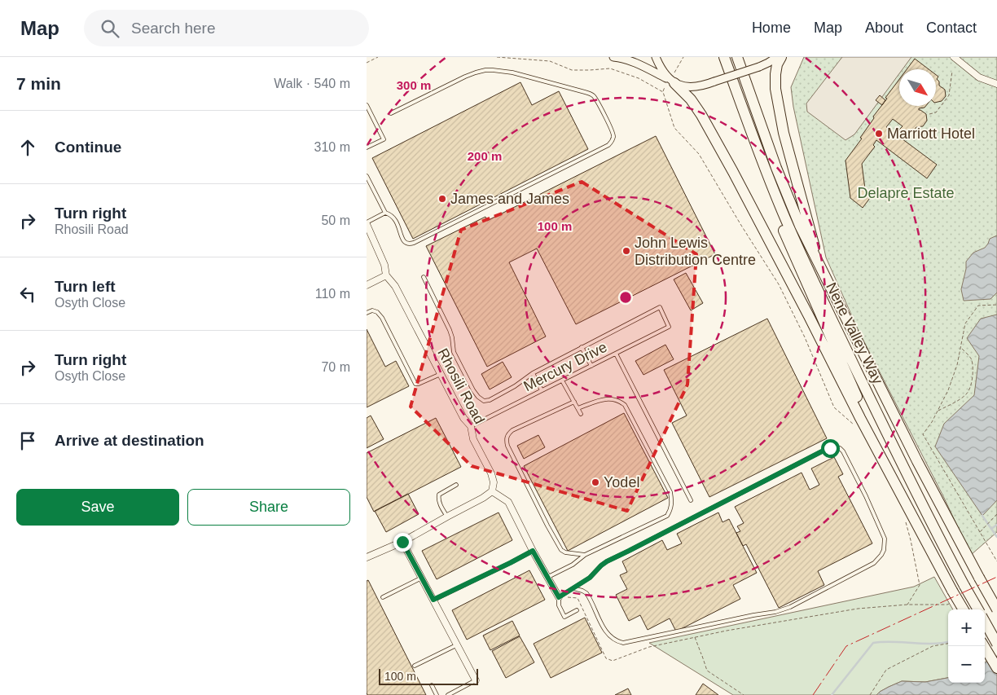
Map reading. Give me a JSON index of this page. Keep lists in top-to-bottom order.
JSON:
{
  "streets": {
    "highway": ["Nene Valley Way"],
    "street": ["Rhosili Road"],
    "lane": ["Mercury Drive"]
  },
  "crossings": [
    ["Mercury Drive", "Rhosili Road"]
  ],
  "parks": ["Delapre Estate"],
  "places": [
    "Marriott Hotel",
    "James and James",
    "John Lewis Distribution Centre",
    "Yodel"
  ],
  "scale_bar": "100 m",
  "north": "bottom right",
  "page": {
    "header": "Map",
    "search": "Search here",
    "nav": [
      "Home",
      "Map",
      "About",
      "Contact"
    ],
    "heading": ["7 min", "Walk · 540 m"],
    "list": [
      ["Continue", "310 m"],
      ["Turn right", "Rhosili Road", "50 m"],
      ["Turn left", "Osyth Close", "110 m"],
      ["Turn right", "Osyth Close", "70 m"],
      "Arrive at destination"
    ],
    "buttons": ["Save", "Share"],
    "map_buttons": ["+", "−"],
    "scale": "100 m"
  },
  "rings": ["300 m", "200 m", "100 m"]
}
